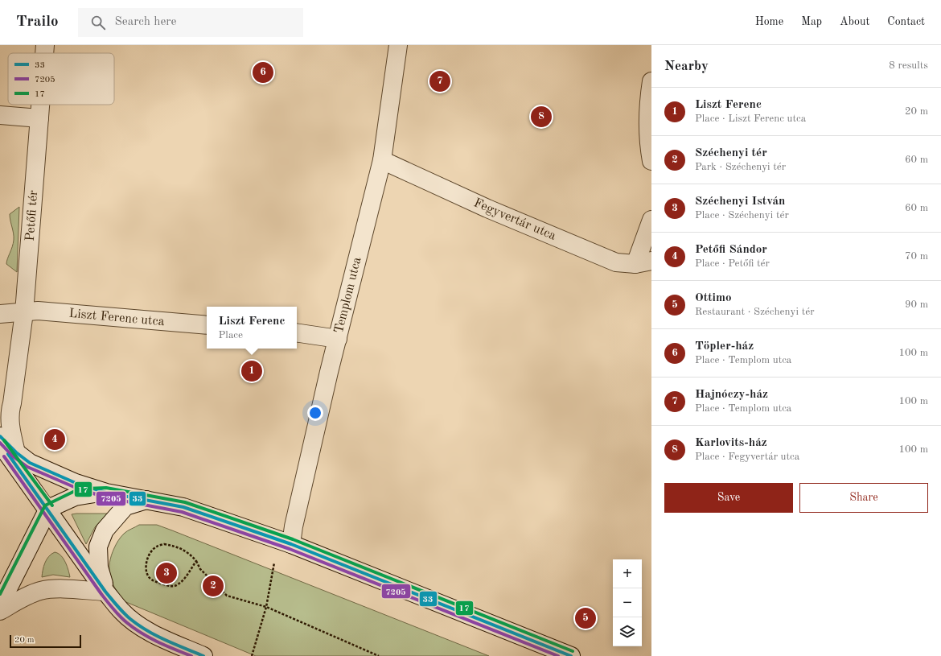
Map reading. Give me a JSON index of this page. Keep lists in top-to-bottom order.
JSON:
{
  "streets": {
    "street": [
      "Petőfi tér",
      "Fegyvertár utca",
      "Templom utca",
      "Liszt Ferenc utca"
    ]
  },
  "crossings": [
    ["Petőfi tér", "Liszt Ferenc utca"],
    ["Fegyvertár utca", "Templom utca"]
  ],
  "lines": ["transit line 33", "transit line 17", "transit line 7205"],
  "legend": ["33", "7205", "17"],
  "scale_bar": "20 m",
  "page": {
    "header": "Trailo",
    "search": "Search here",
    "nav": [
      "Home",
      "Map",
      "About",
      "Contact"
    ],
    "heading": ["Nearby", "8 results"],
    "pins": [
      "6",
      "7",
      "8",
      "1",
      "4",
      "3",
      "2",
      "5"
    ],
    "list": [
      {
        "mark": "1",
        "name": "Liszt Ferenc",
        "note": "Place · Liszt Ferenc utca",
        "value": "20 m"
      },
      {
        "mark": "2",
        "name": "Széchenyi tér",
        "note": "Park · Széchenyi tér",
        "value": "60 m"
      },
      {
        "mark": "3",
        "name": "Széchenyi István",
        "note": "Place · Széchenyi tér",
        "value": "60 m"
      },
      {
        "mark": "4",
        "name": "Petőfi Sándor",
        "note": "Place · Petőfi tér",
        "value": "70 m"
      },
      {
        "mark": "5",
        "name": "Ottimo",
        "note": "Restaurant · Széchenyi tér",
        "value": "90 m"
      },
      {
        "mark": "6",
        "name": "Töpler-ház",
        "note": "Place · Templom utca",
        "value": "100 m"
      },
      {
        "mark": "7",
        "name": "Hajnóczy-ház",
        "note": "Place · Templom utca",
        "value": "100 m"
      },
      {
        "mark": "8",
        "name": "Karlovits-ház",
        "note": "Place · Fegyvertár utca",
        "value": "100 m"
      }
    ],
    "popup": ["Liszt Ferenc", "Place"],
    "buttons": ["Save", "Share"],
    "map_buttons": ["+", "−"],
    "scale": "20 m"
  }
}
